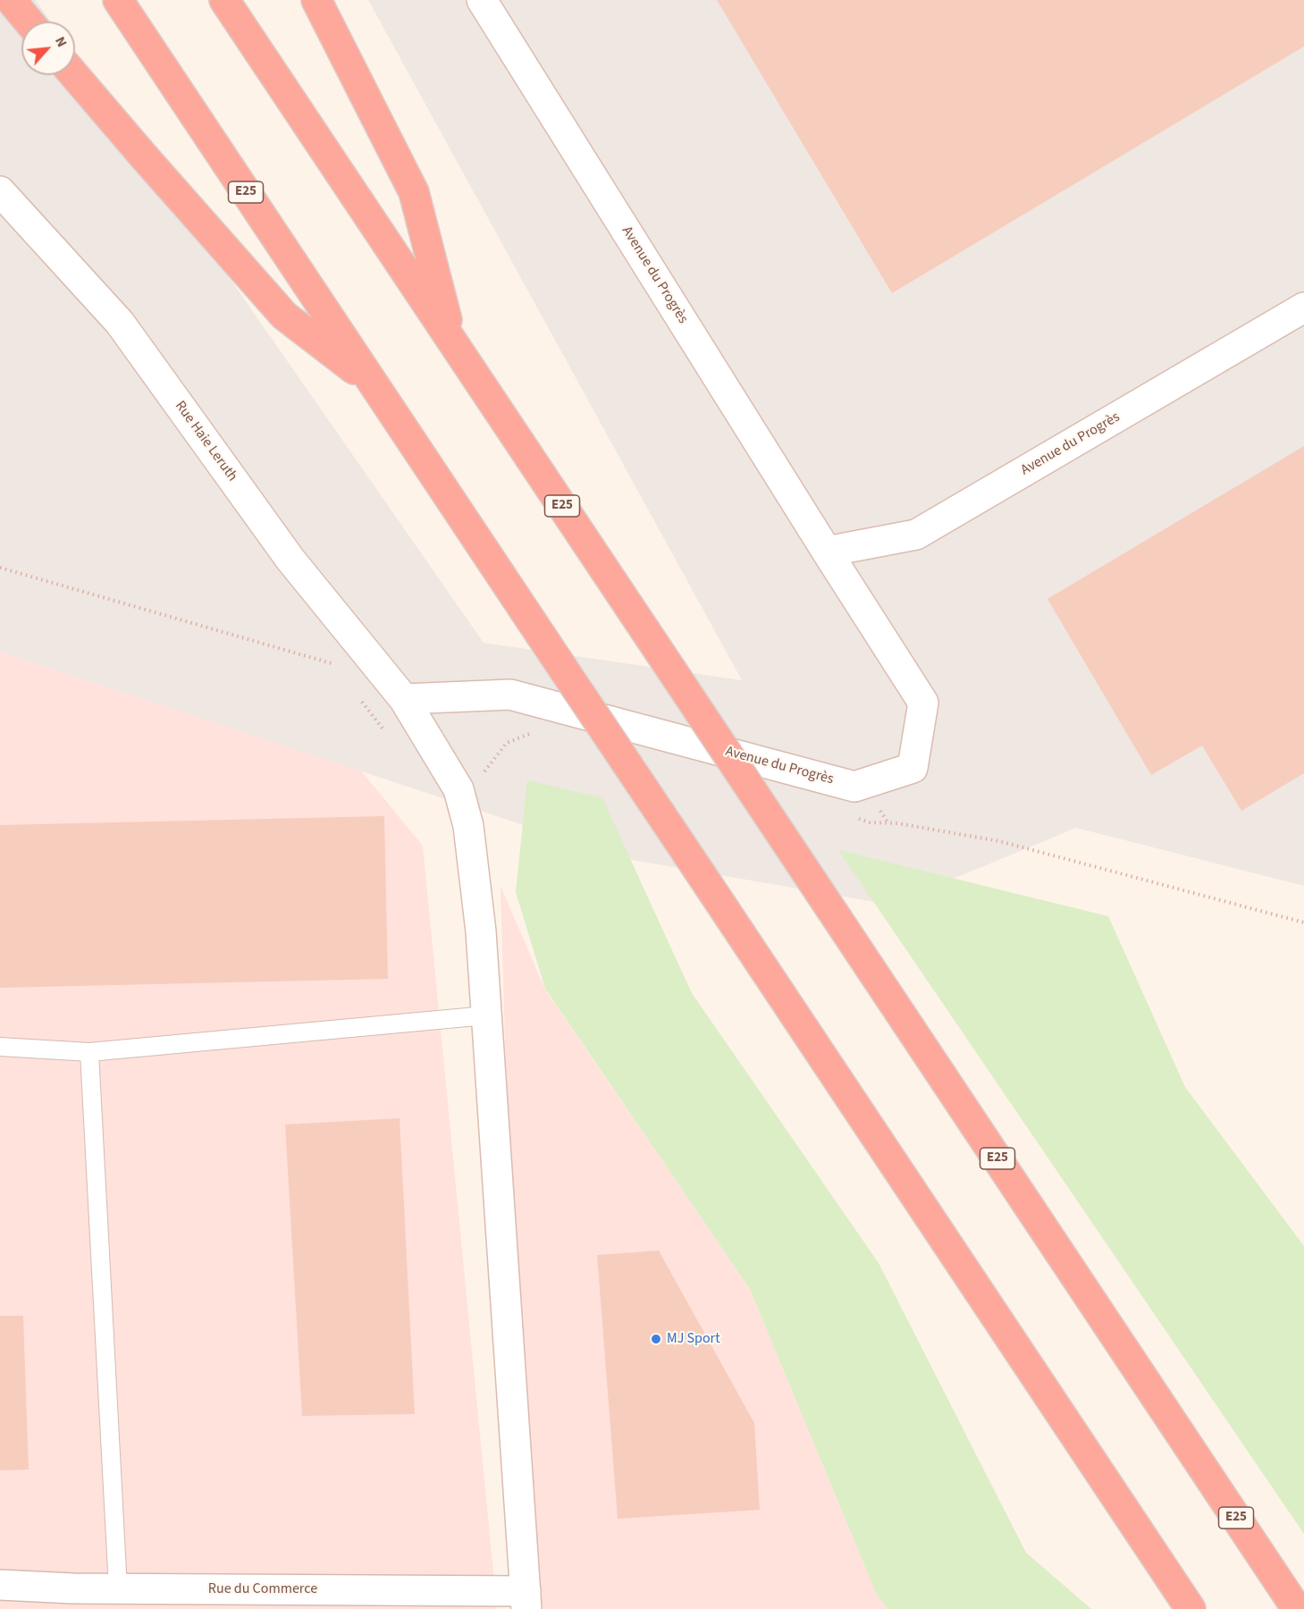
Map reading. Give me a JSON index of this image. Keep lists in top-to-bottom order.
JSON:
{
  "streets": {
    "highway": ["E25"],
    "street": ["Avenue du Progrès", "Rue Haie Leruth", "Rue du Commerce"]
  },
  "crossings": [
    ["Avenue du Progrès", "Rue Haie Leruth"],
    ["Rue Haie Leruth", "Rue du Commerce"]
  ],
  "places": ["MJ Sport"],
  "north": "top right"
}
